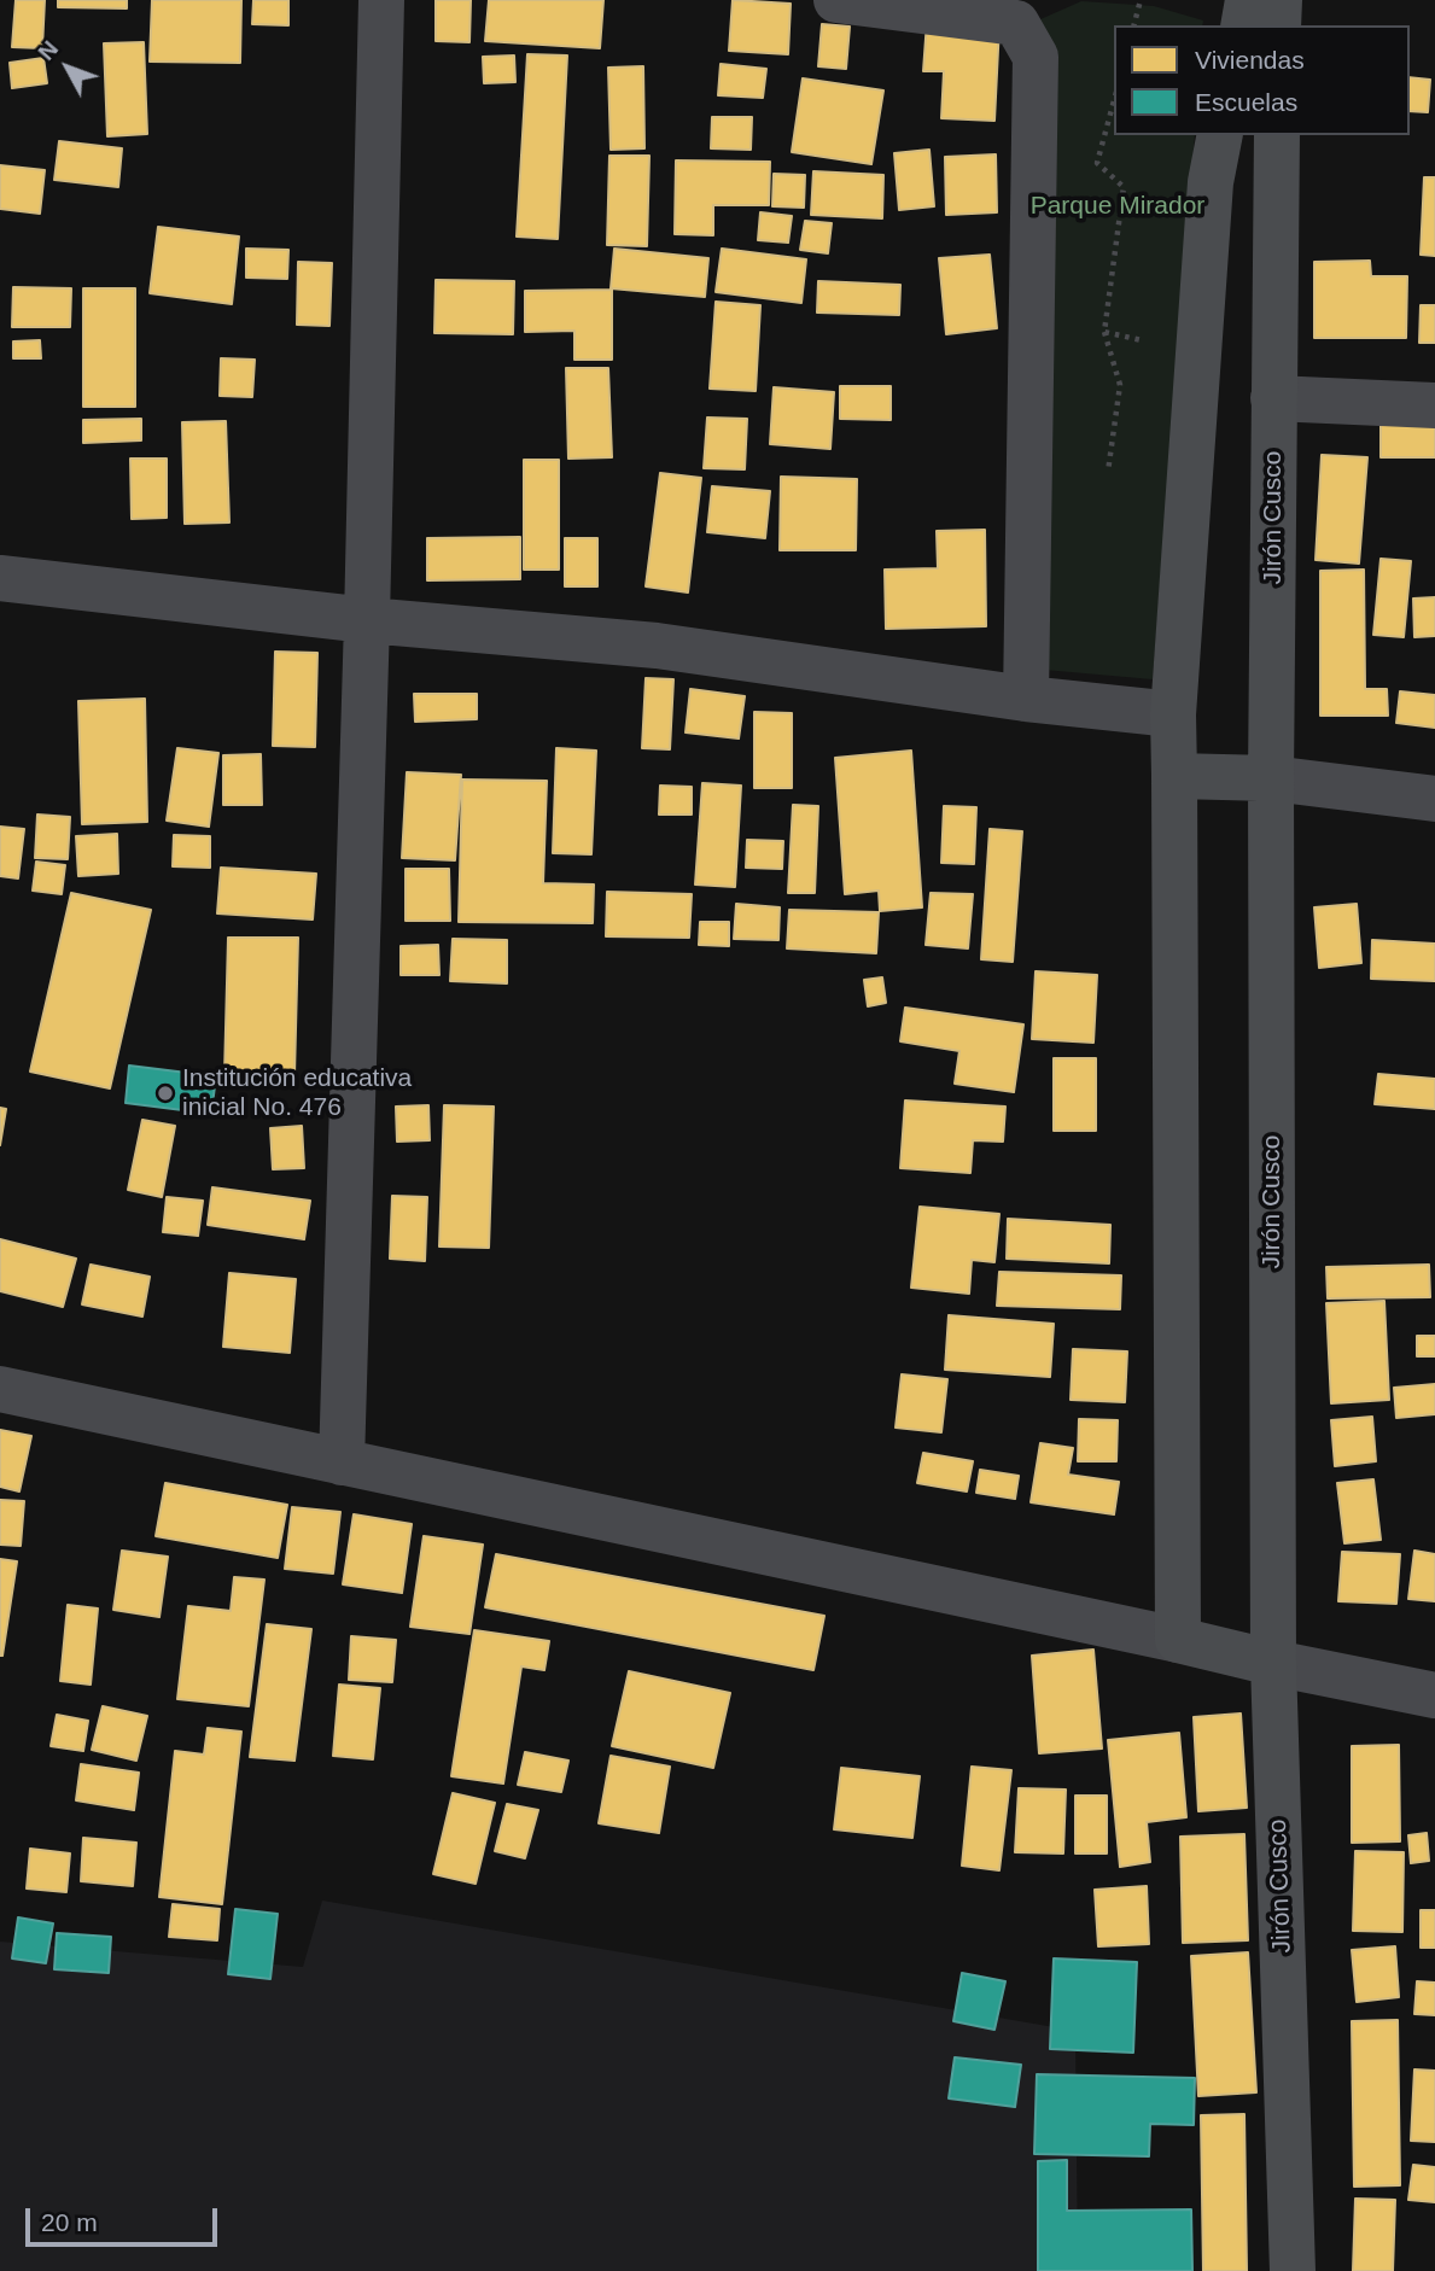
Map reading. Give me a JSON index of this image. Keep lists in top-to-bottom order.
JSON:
{
  "streets": {
    "main road": ["Jirón Cusco"]
  },
  "parks": ["Parque Mirador"],
  "places": ["Institución educativa inicial No. 476"],
  "legend": ["Viviendas", "Escuelas"],
  "scale_bar": "20 m",
  "north": "top left"
}
